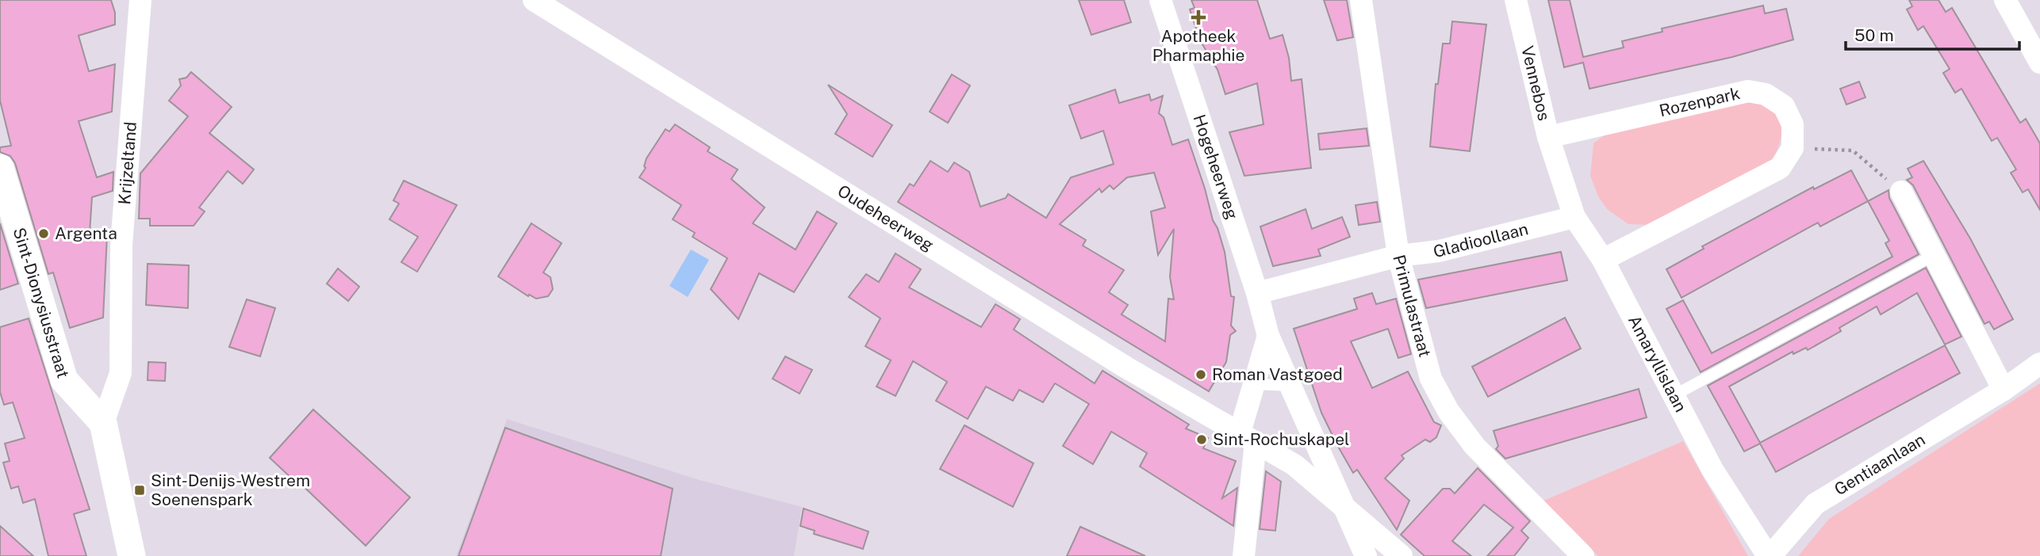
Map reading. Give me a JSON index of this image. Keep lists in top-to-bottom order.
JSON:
{
  "streets": {
    "street": [
      "Vennebos",
      "Rozenpark",
      "Krijzeltand",
      "Hogeheerweg",
      "Oudeheerweg",
      "Gladioollaan",
      "Sint-Dionysiusstraat",
      "Primulastraat",
      "Amaryllislaan",
      "Gentiaanlaan"
    ]
  },
  "crossings": [
    ["Vennebos", "Rozenpark"],
    ["Vennebos", "Amaryllislaan"],
    ["Krijzeltand", "Sint-Dionysiusstraat"],
    ["Hogeheerweg", "Oudeheerweg"],
    ["Hogeheerweg", "Gladioollaan"],
    ["Gladioollaan", "Primulastraat"],
    ["Gladioollaan", "Amaryllislaan"],
    ["Amaryllislaan", "Gentiaanlaan"]
  ],
  "places": {
    "health": ["Apotheek Pharmaphie"],
    "other": ["Argenta", "Roman Vastgoed", "Sint-Rochuskapel"],
    "transit": ["Sint-Denijs-Westrem Soenenspark"]
  },
  "scale_bar": "50 m"
}
